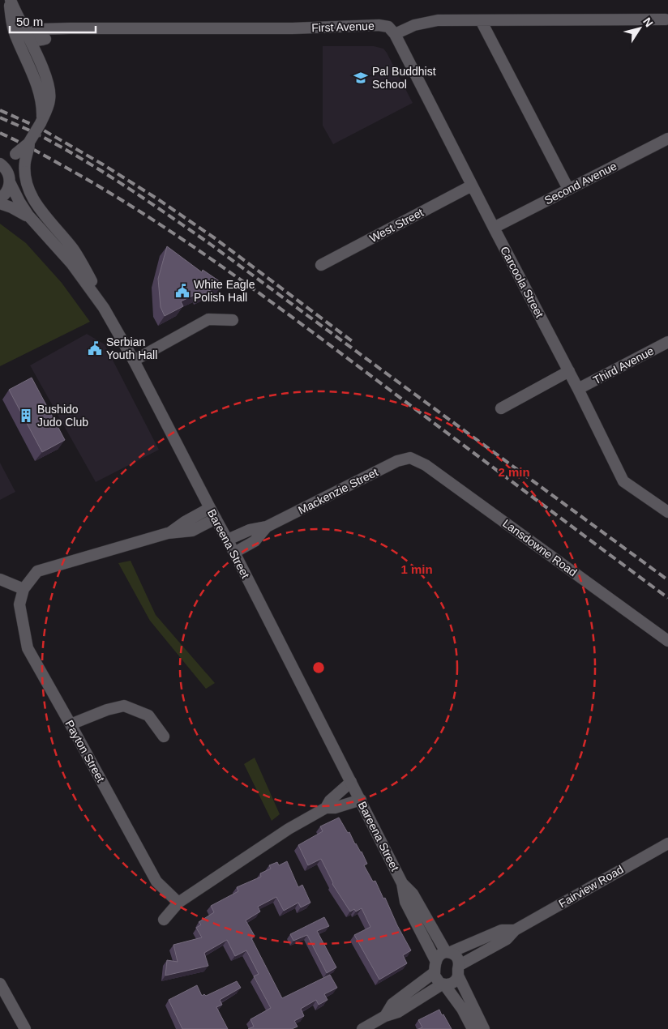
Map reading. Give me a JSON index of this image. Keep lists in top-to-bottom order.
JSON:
{
  "streets": {
    "street": [
      "First Avenue",
      "Second Avenue",
      "West Street",
      "Carcoola Street",
      "Third Avenue",
      "Mackenzie Street",
      "Bareena Street",
      "Lansdowne Road",
      "Payton Street",
      "Fairview Road"
    ]
  },
  "crossings": [
    ["First Avenue", "Carcoola Street"],
    ["Second Avenue", "Carcoola Street"],
    ["West Street", "Carcoola Street"],
    ["Carcoola Street", "Third Avenue"],
    ["Mackenzie Street", "Bareena Street"],
    ["Mackenzie Street", "Lansdowne Road"],
    ["Bareena Street", "Payton Street"],
    ["Bareena Street", "Fairview Road"]
  ],
  "places": {
    "school or university": ["Pal Buddhist School"],
    "public building": ["White Eagle Polish Hall", "Serbian Youth Hall"],
    "building": ["Bushido Judo Club"]
  },
  "scale_bar": "50 m",
  "north": "top right",
  "rings": ["2 min", "1 min"]
}
